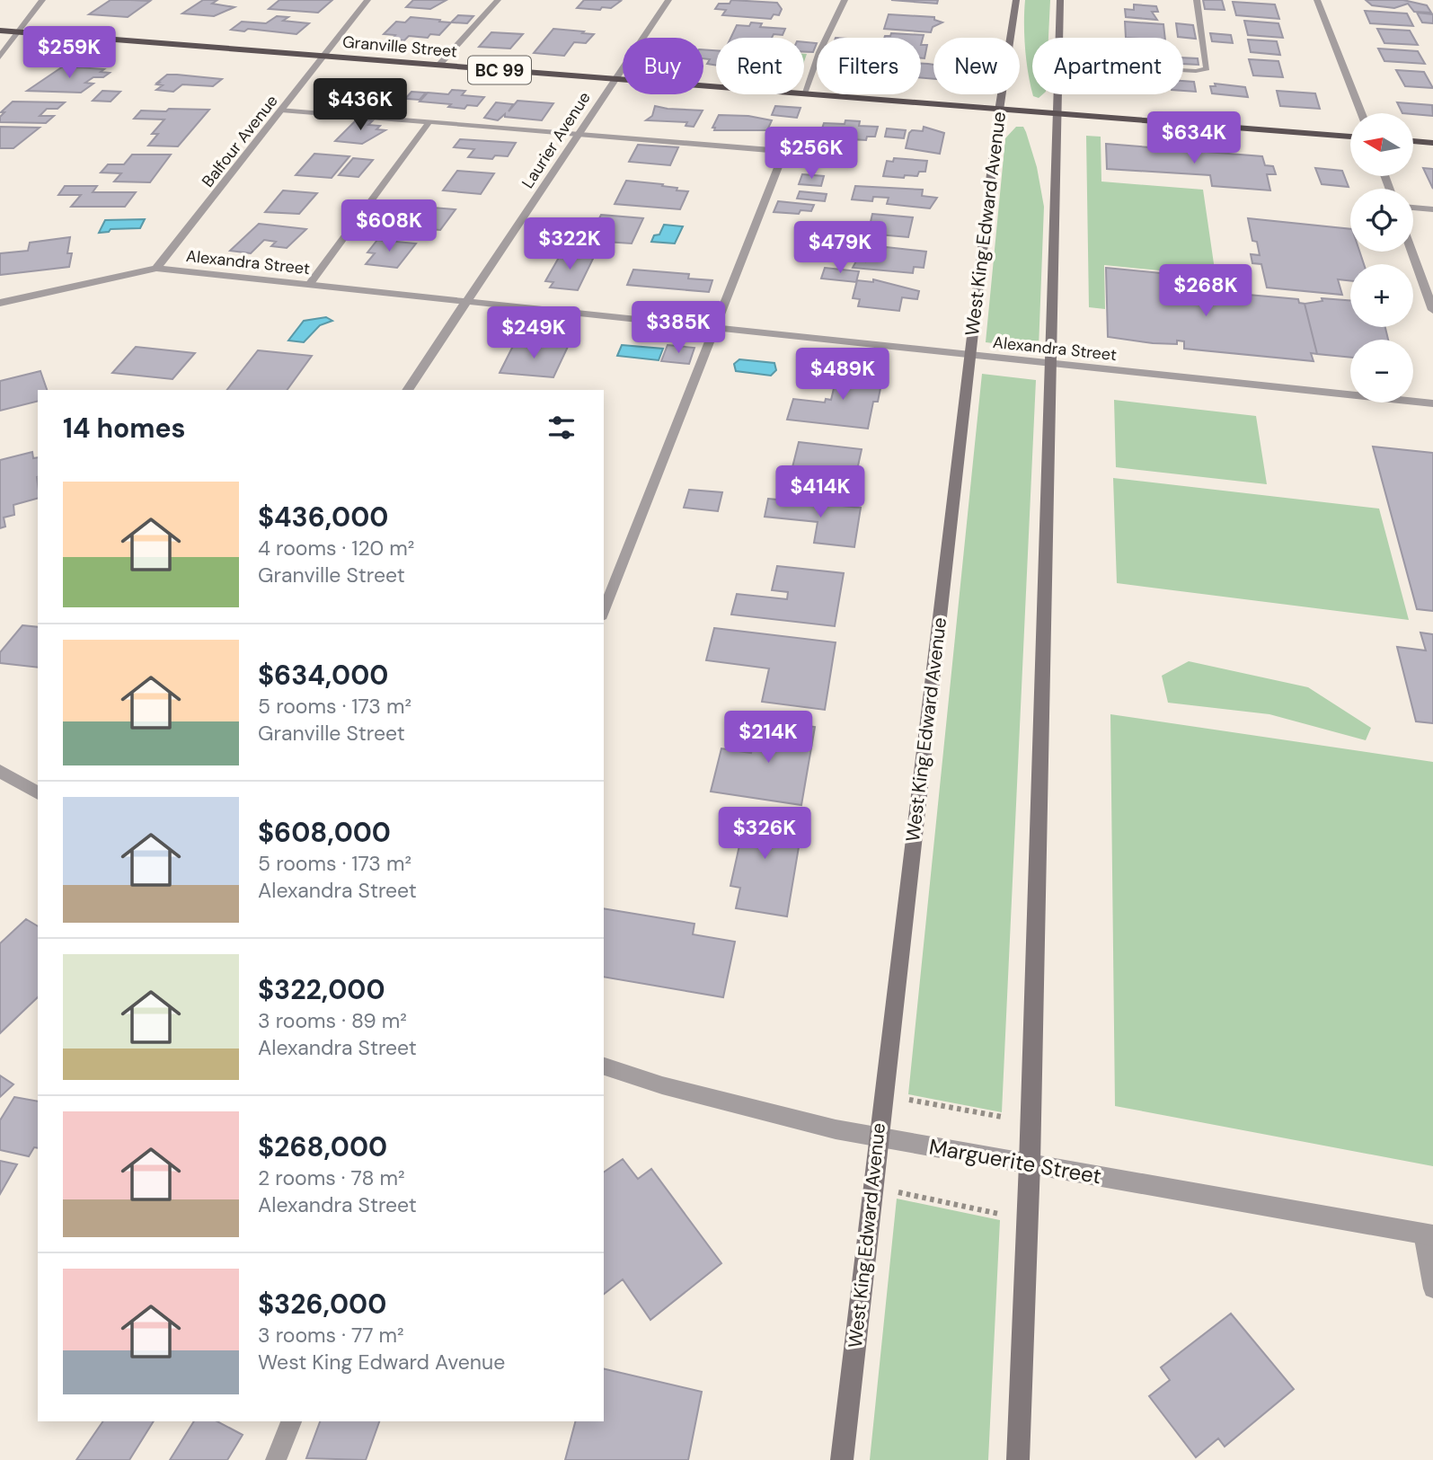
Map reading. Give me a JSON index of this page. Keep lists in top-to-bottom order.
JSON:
{
  "streets": {
    "highway": ["Granville Street", "BC 99"],
    "main road": ["West King Edward Avenue"],
    "street": [
      "Laurier Avenue",
      "Balfour Avenue",
      "Alexandra Street",
      "Marguerite Street"
    ]
  },
  "crossings": [
    ["Granville Street", "Laurier Avenue"],
    ["Granville Street", "Balfour Avenue"],
    ["Granville Street", "West King Edward Avenue"],
    ["Laurier Avenue", "Alexandra Street"],
    ["Balfour Avenue", "Alexandra Street"],
    ["West King Edward Avenue", "Alexandra Street"],
    ["West King Edward Avenue", "Marguerite Street"]
  ],
  "north": "left",
  "page": {
    "price": [
      "$259K",
      "$436K",
      "$634K",
      "$256K",
      "$608K",
      "$322K",
      "$479K",
      "$268K",
      "$385K",
      "$249K",
      "$489K",
      "$414K",
      "$214K",
      "$326K"
    ],
    "chip": [
      "Buy",
      "Rent",
      "Filters",
      "New",
      "Apartment"
    ],
    "map_buttons": ["+", "−"],
    "heading": "14 homes",
    "list": [
      {
        "name": "$436,000",
        "note": "4 rooms · 120 m² · Granville Street"
      },
      {
        "name": "$634,000",
        "note": "5 rooms · 173 m² · Granville Street"
      },
      {
        "name": "$608,000",
        "note": "5 rooms · 173 m² · Alexandra Street"
      },
      {
        "name": "$322,000",
        "note": "3 rooms · 89 m² · Alexandra Street"
      },
      {
        "name": "$268,000",
        "note": "2 rooms · 78 m² · Alexandra Street"
      },
      {
        "name": "$326,000",
        "note": "3 rooms · 77 m² · West King Edward Avenue"
      }
    ]
  }
}
